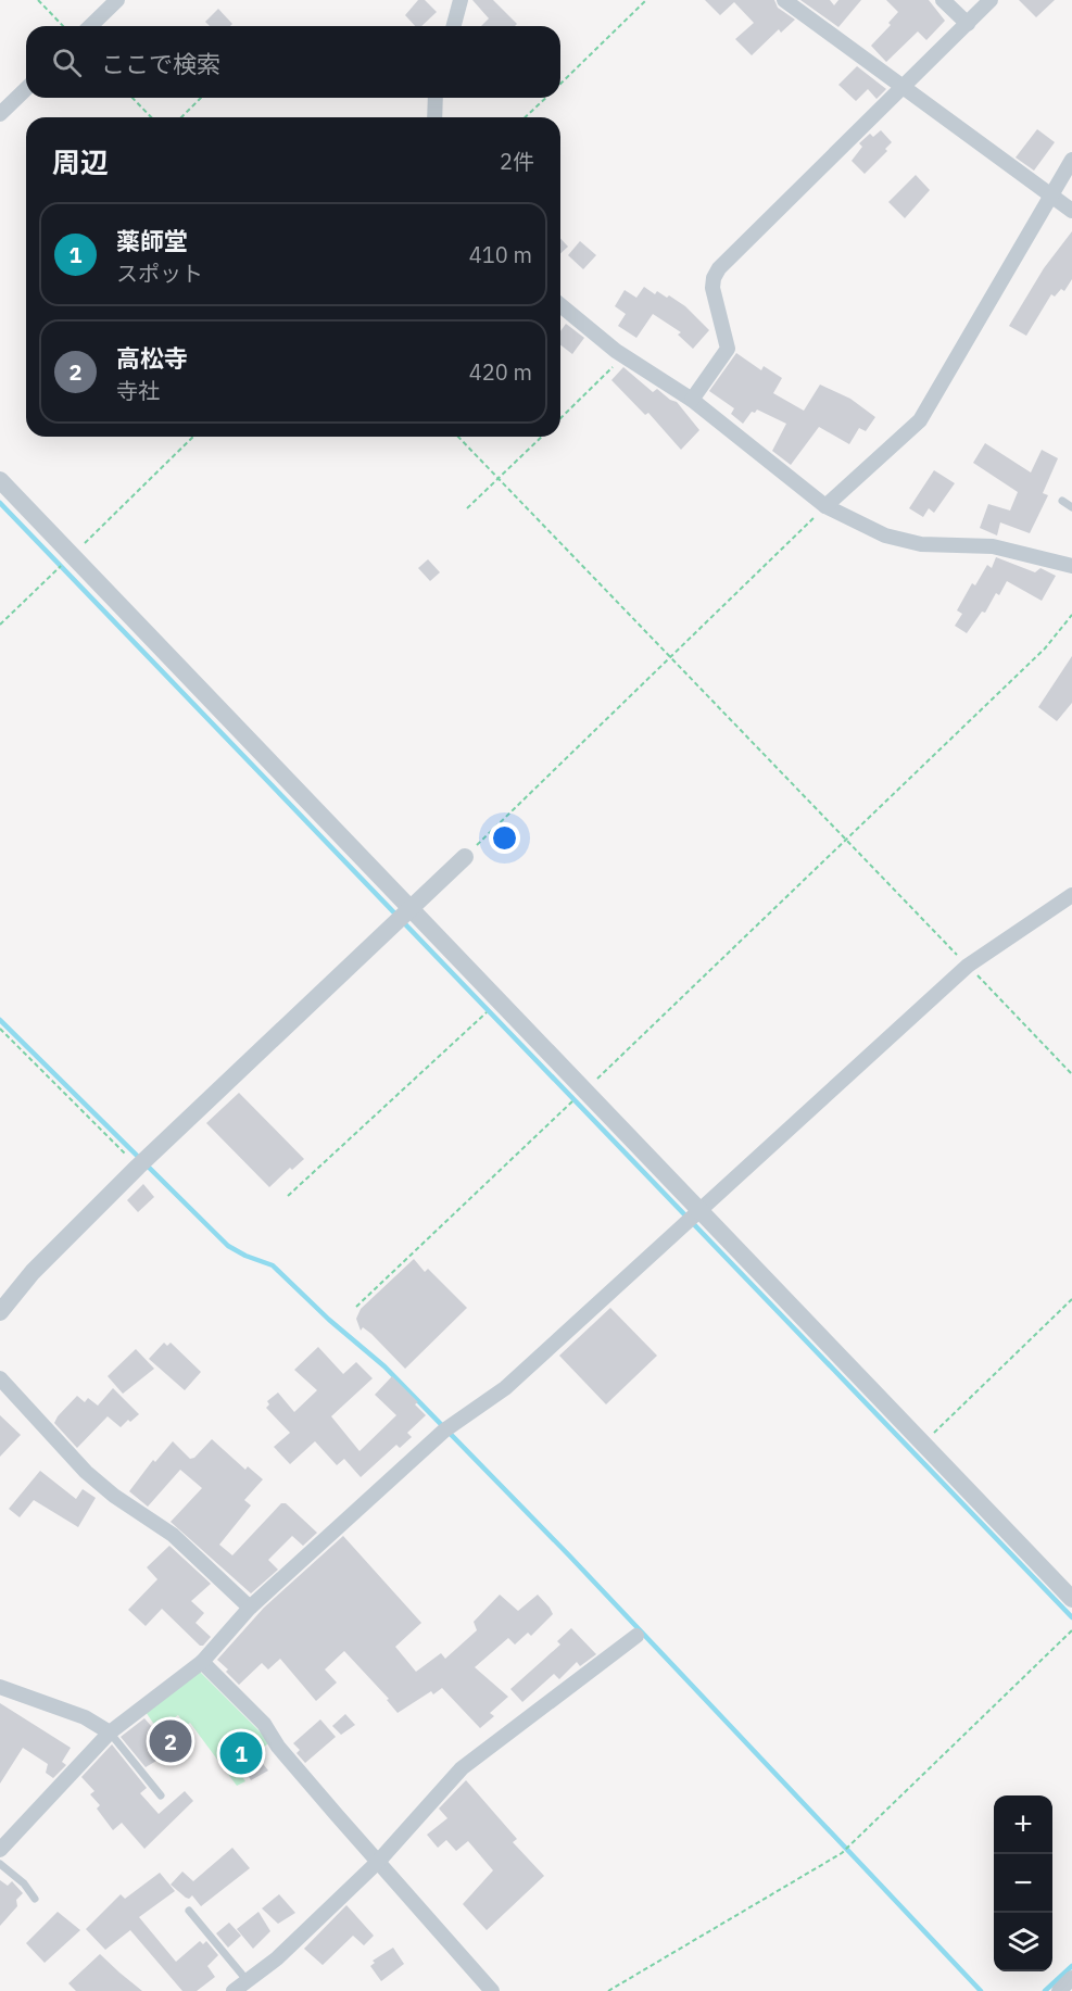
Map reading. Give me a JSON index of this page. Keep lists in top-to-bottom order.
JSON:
{
  "page": {
    "search": "ここで検索",
    "heading": ["周辺", "2件"],
    "list": [
      {
        "mark": "1",
        "name": "薬師堂",
        "note": "スポット",
        "value": "410 m"
      },
      {
        "mark": "2",
        "name": "高松寺",
        "note": "寺社",
        "value": "420 m"
      }
    ],
    "pins": ["2", "1"],
    "map_buttons": ["+", "−"]
  }
}
